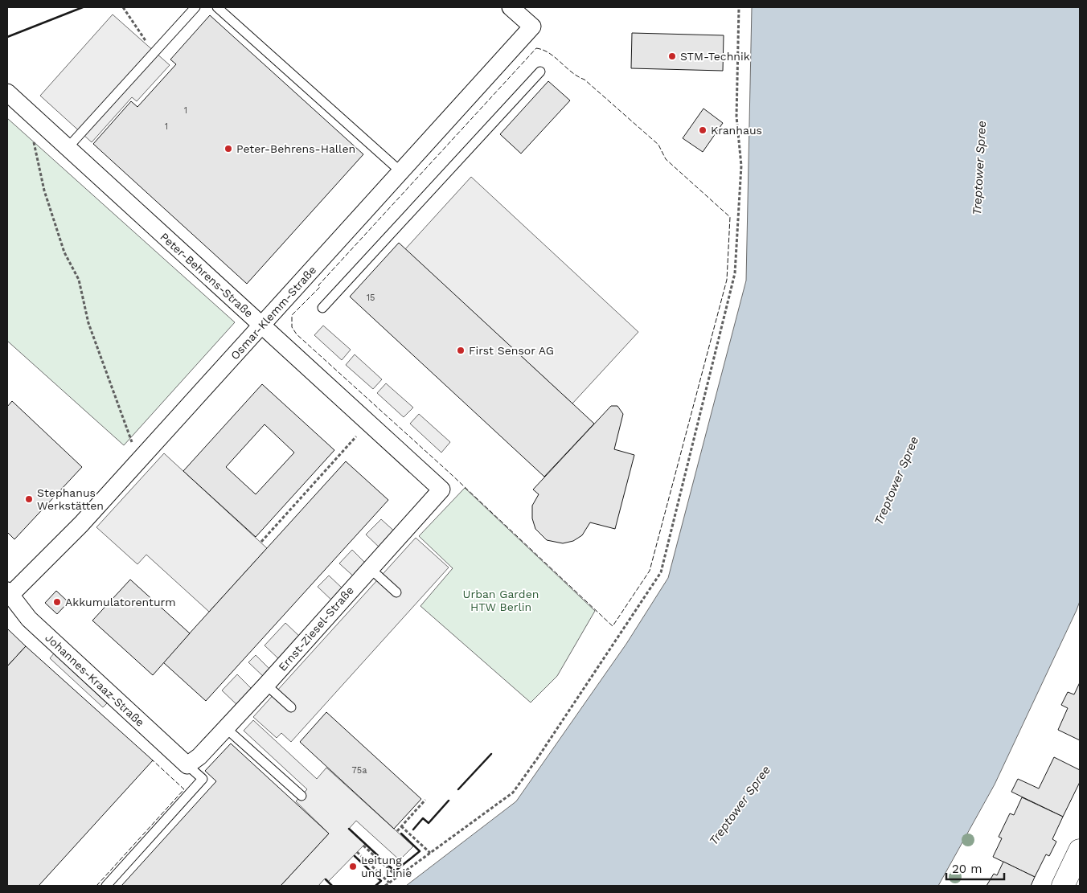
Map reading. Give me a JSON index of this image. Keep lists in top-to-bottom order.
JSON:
{
  "streets": {
    "street": [
      "Peter-Behrens-Straße",
      "Osmar-Klemm-Straße",
      "Ernst-Ziesel-Straße",
      "Johannes-Kraaz-Straße"
    ]
  },
  "crossings": [
    ["Peter-Behrens-Straße", "Osmar-Klemm-Straße"],
    ["Peter-Behrens-Straße", "Ernst-Ziesel-Straße"],
    ["Osmar-Klemm-Straße", "Johannes-Kraaz-Straße"],
    ["Ernst-Ziesel-Straße", "Johannes-Kraaz-Straße"]
  ],
  "water": ["Treptower Spree"],
  "parks": ["Urban Garden HTW Berlin"],
  "places": [
    "STM-Technik",
    "Kranhaus",
    "Peter-Behrens-Hallen",
    "First Sensor AG",
    "Stephanus Werkstätten",
    "Akkumulatorenturm",
    "Leitung und Linie"
  ],
  "house_numbers": [
    "1",
    "1",
    "15",
    "75a"
  ],
  "scale_bar": "20 m"
}
